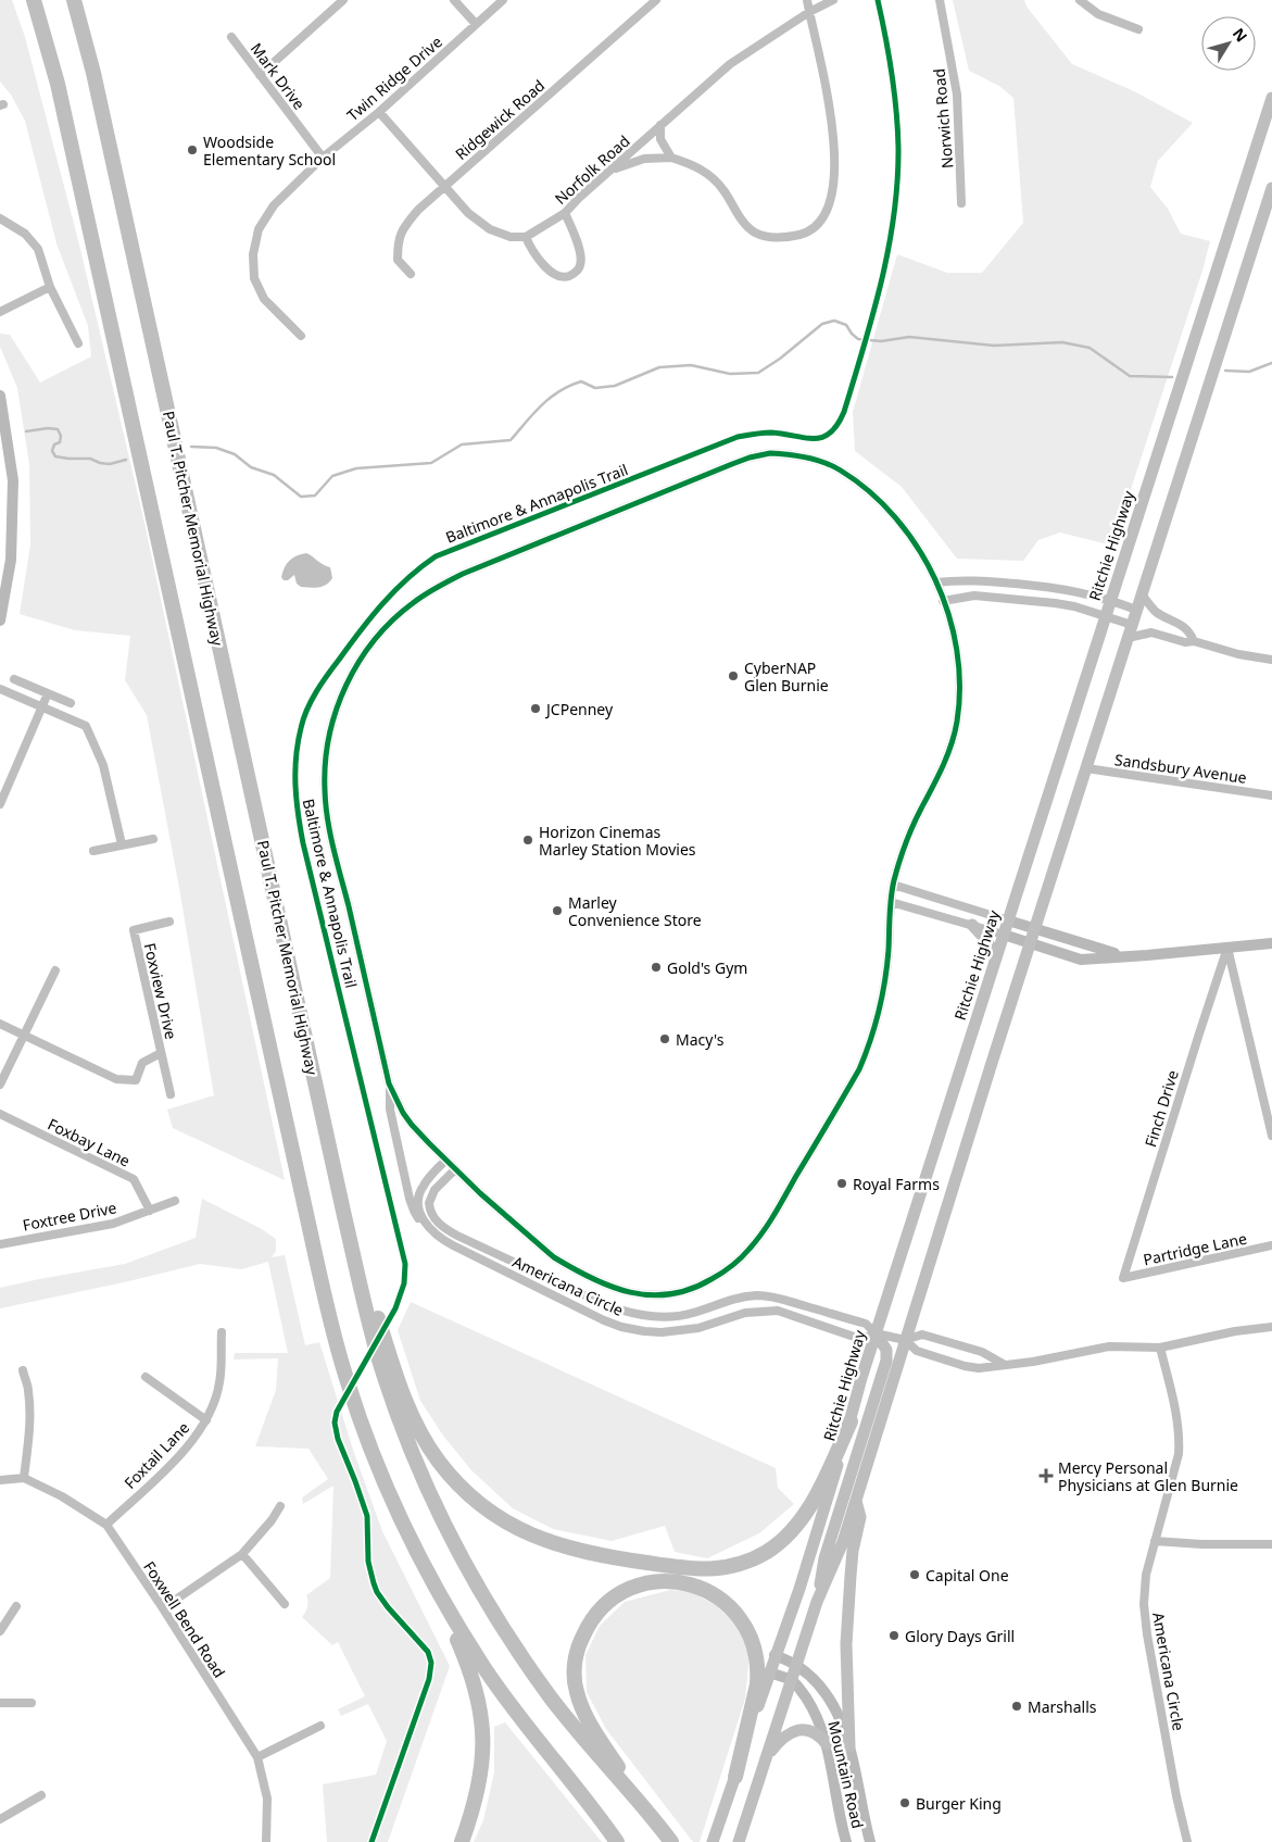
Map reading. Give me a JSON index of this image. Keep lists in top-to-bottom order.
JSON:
{
  "streets": {
    "highway": ["Paul T. Pitcher Memorial Highway"],
    "main road": ["Ritchie Highway", "Mountain Road"],
    "street": [
      "Mark Drive",
      "Twin Ridge Drive",
      "Norwich Road",
      "Ridgewick Road",
      "Norfolk Road",
      "Sandsbury Avenue",
      "Foxview Drive",
      "Finch Drive",
      "Foxbay Lane",
      "Foxtree Drive",
      "Partridge Lane",
      "Americana Circle",
      "Foxtail Lane",
      "Foxwell Bend Road"
    ],
    "cycle path": ["Baltimore & Annapolis Trail"]
  },
  "crossings": [
    ["Mark Drive", "Twin Ridge Drive"],
    ["Ritchie Highway", "Americana Circle"],
    ["Ritchie Highway", "Mountain Road"],
    ["Finch Drive", "Partridge Lane"],
    ["Foxbay Lane", "Foxtree Drive"],
    ["Foxtail Lane", "Foxwell Bend Road"]
  ],
  "places": {
    "other": [
      "Woodside Elementary School",
      "CyberNAP Glen Burnie",
      "JCPenney",
      "Horizon Cinemas Marley Station Movies",
      "Marley Convenience Store",
      "Gold's Gym",
      "Macy's",
      "Royal Farms",
      "Capital One",
      "Glory Days Grill",
      "Marshalls",
      "Burger King"
    ],
    "health": ["Mercy Personal Physicians at Glen Burnie"]
  },
  "north": "top right"
}
